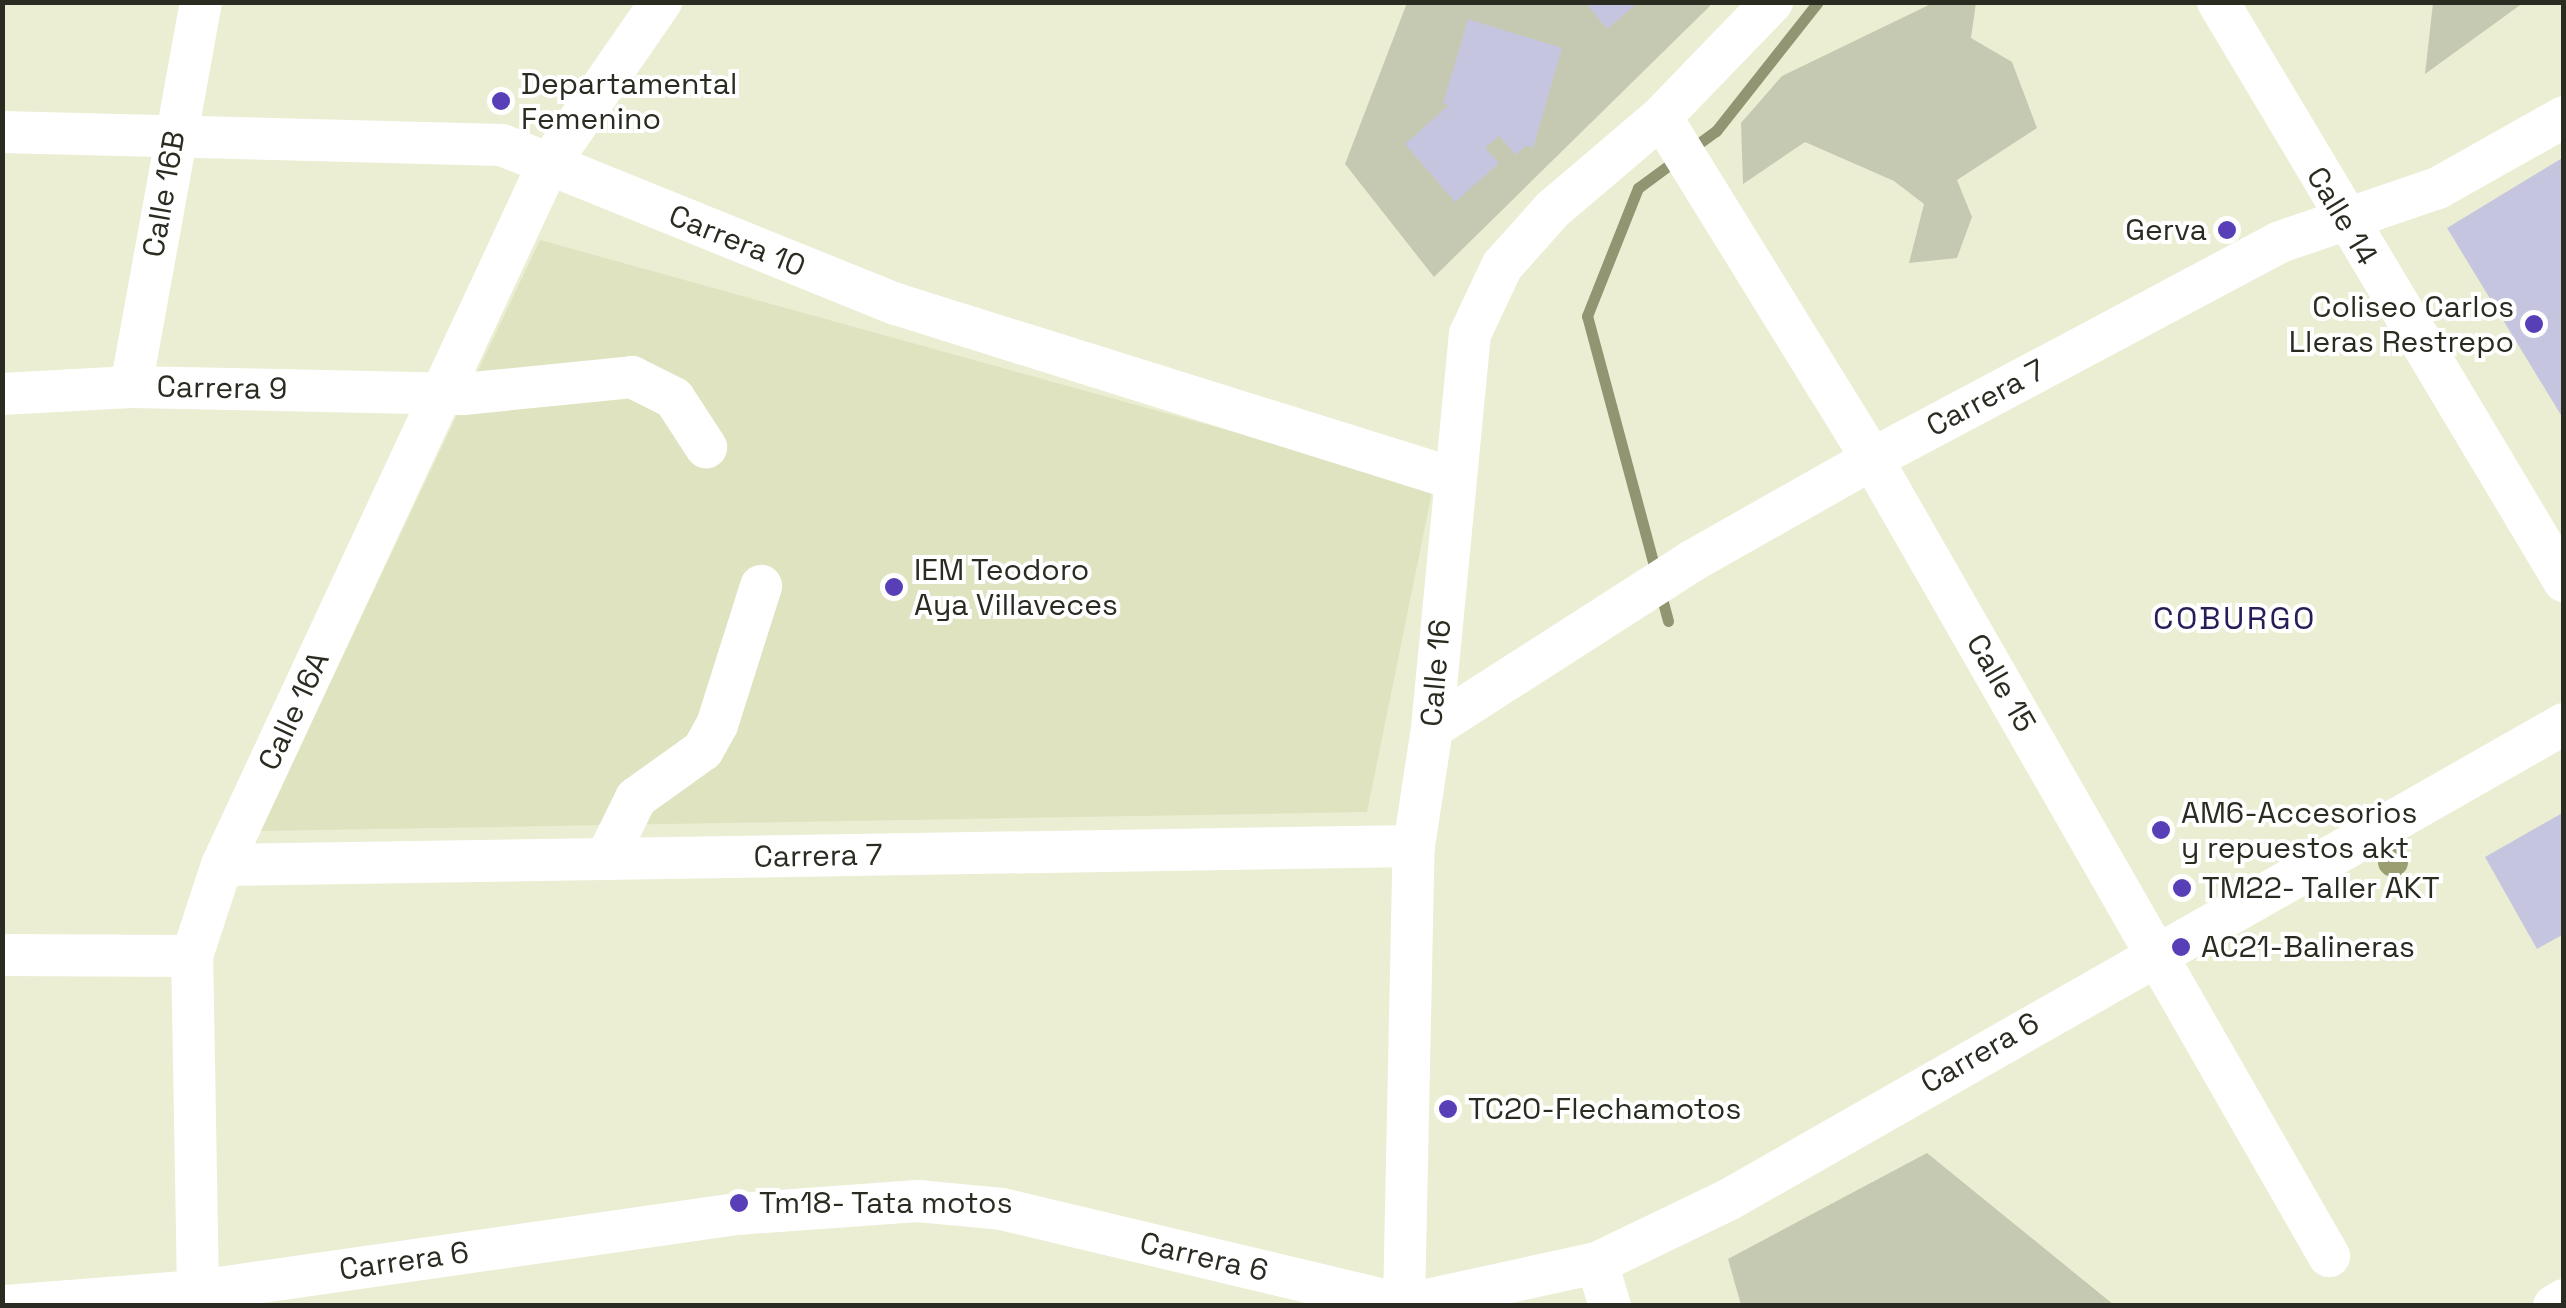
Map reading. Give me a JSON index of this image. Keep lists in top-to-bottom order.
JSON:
{
  "streets": {
    "street": [
      "Calle 16B",
      "Calle 14",
      "Carrera 10",
      "Carrera 9",
      "Carrera 7",
      "Calle 16",
      "Calle 15",
      "Calle 16A",
      "Carrera 6"
    ]
  },
  "crossings": [
    ["Calle 16B", "Carrera 10"],
    ["Calle 16B", "Carrera 9"],
    ["Calle 14", "Carrera 7"],
    ["Carrera 10", "Calle 16"],
    ["Carrera 10", "Calle 16A"],
    ["Carrera 9", "Calle 16A"],
    ["Carrera 7", "Calle 16"],
    ["Carrera 7", "Calle 15"],
    ["Carrera 7", "Calle 16A"],
    ["Calle 16", "Calle 15"],
    ["Calle 16", "Carrera 6"],
    ["Calle 15", "Carrera 6"],
    ["Calle 16A", "Carrera 6"]
  ],
  "districts": ["COBURGO"],
  "places": [
    "Departamental Femenino",
    "Gerva",
    "Coliseo Carlos Lleras Restrepo",
    "IEM Teodoro Aya Villaveces",
    "AM6-Accesorios y repuestos akt",
    "TM22- Taller AKT",
    "AC21-Balineras",
    "TC20-Flechamotos",
    "Tm18- Tata motos"
  ]
}
